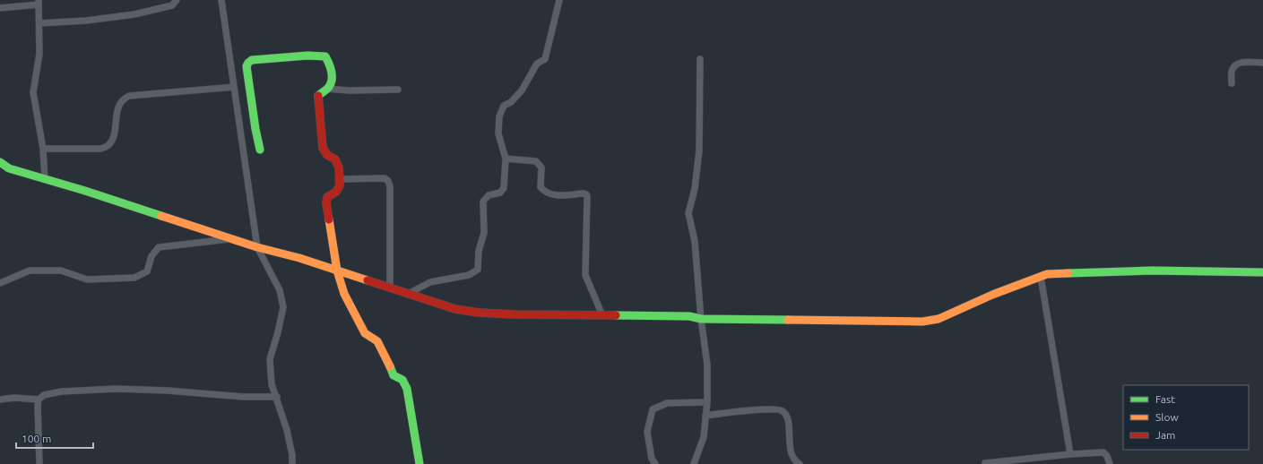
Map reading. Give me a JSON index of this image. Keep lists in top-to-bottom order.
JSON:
{
  "legend": ["Fast", "Slow", "Jam"],
  "scale_bar": "100 m"
}
